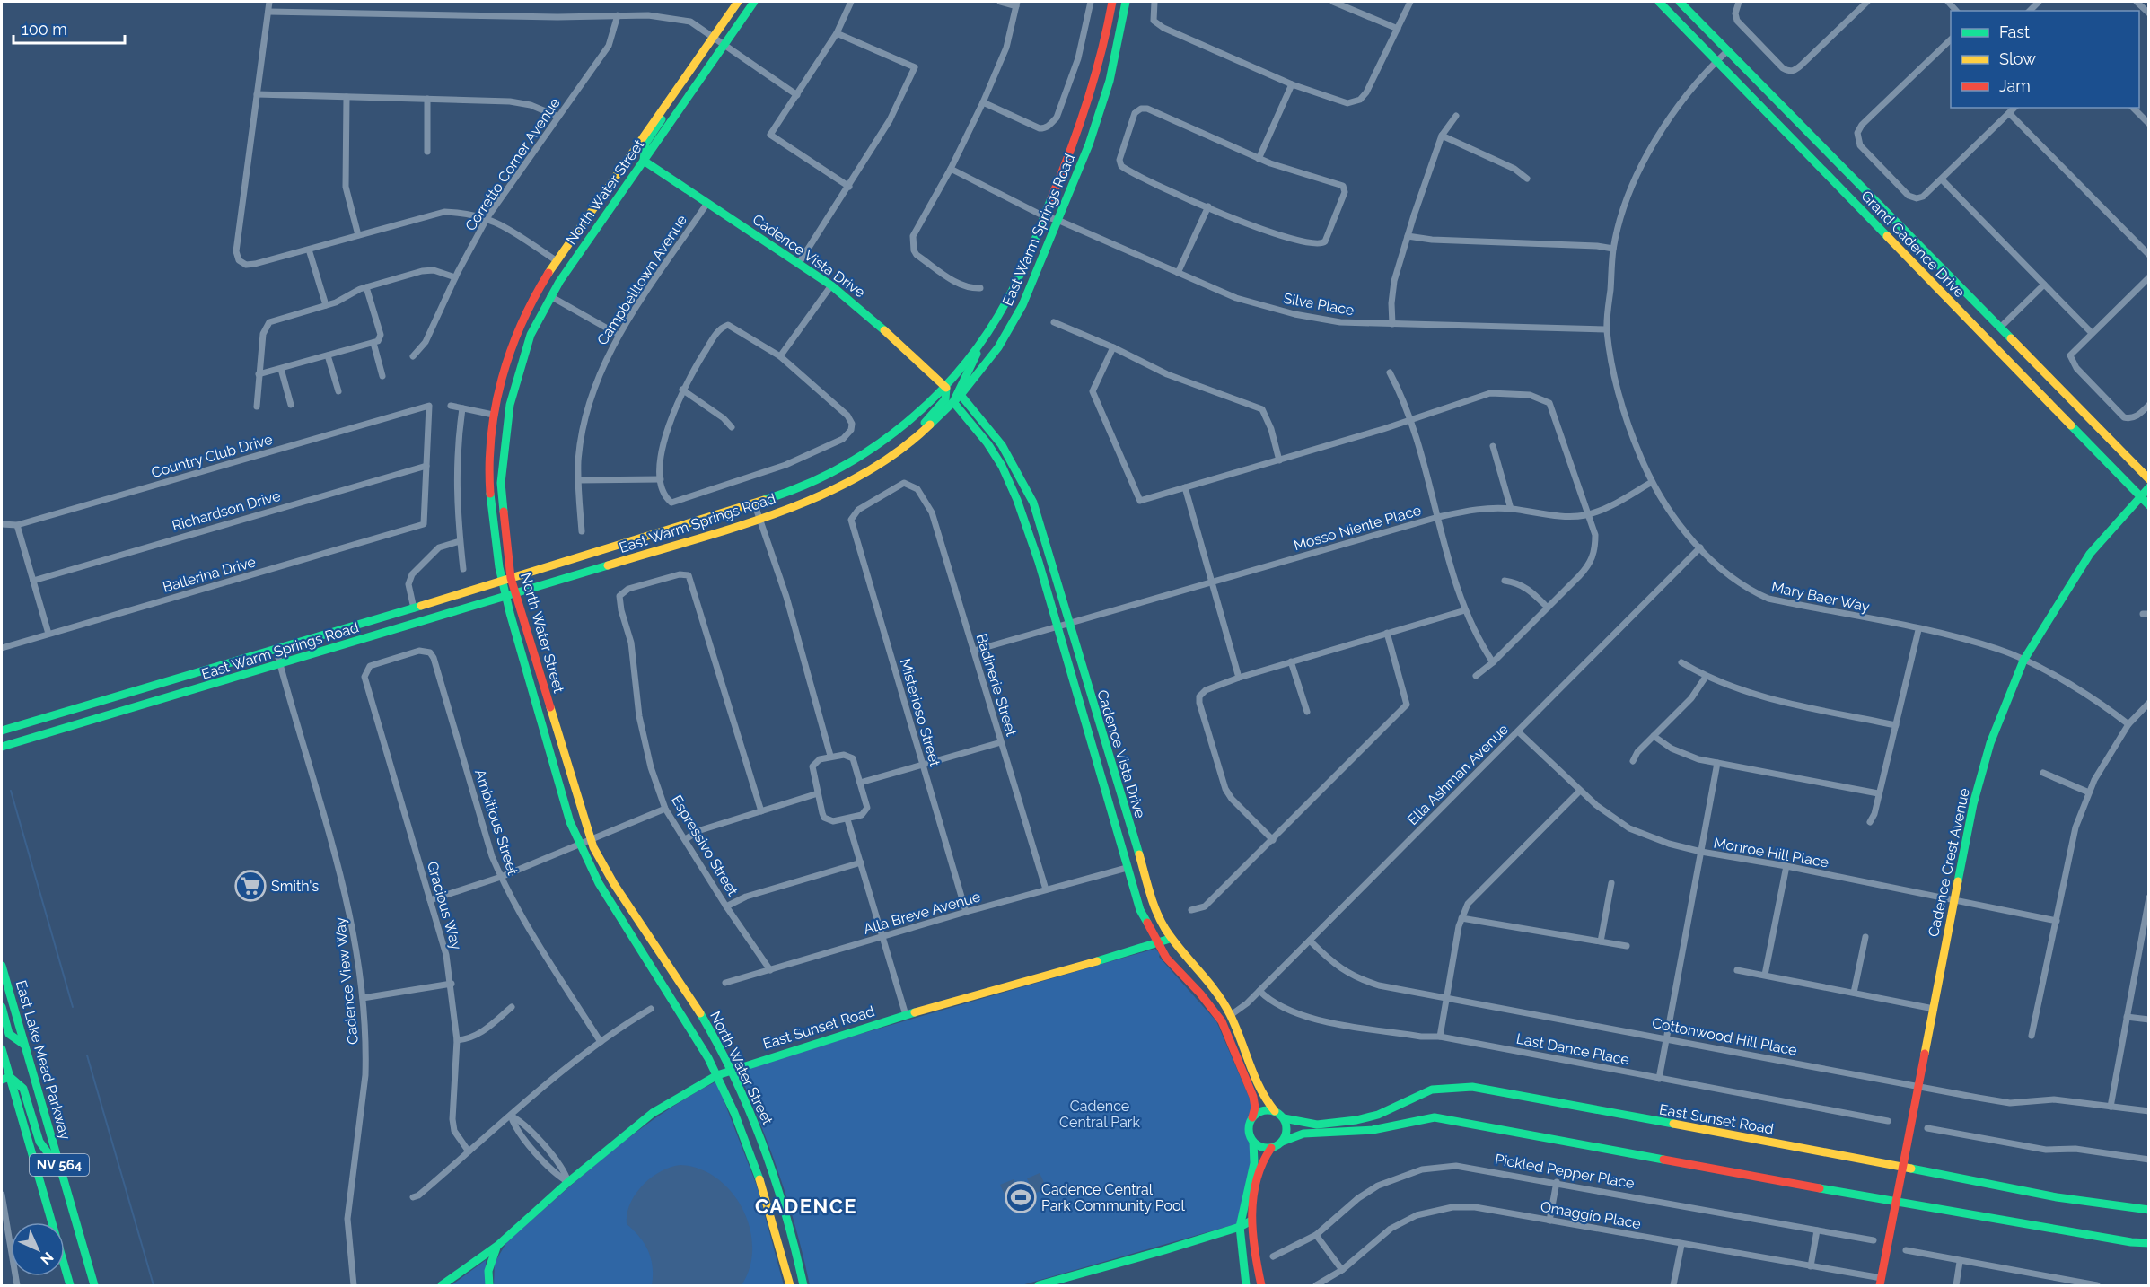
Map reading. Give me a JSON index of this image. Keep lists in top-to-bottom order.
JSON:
{
  "streets": {
    "main road": [
      "North Water Street",
      "East Warm Springs Road",
      "Grand Cadence Drive",
      "Cadence Vista Drive",
      "Cadence Crest Avenue",
      "East Sunset Road",
      "East Lake Mead Parkway",
      "NV 564"
    ],
    "street": [
      "Corretto Corner Avenue",
      "Campbelltown Avenue",
      "Silva Place",
      "Country Club Drive",
      "Richardson Drive",
      "Mosso Niente Place",
      "Ballerina Drive",
      "Mary Baer Way",
      "Badinerie Street",
      "Misterioso Street",
      "Ella Ashman Avenue",
      "Ambitious Street",
      "Espressivo Street",
      "Monroe Hill Place",
      "Gracious Way",
      "Alla Breve Avenue",
      "Cadence View Way",
      "Cottonwood Hill Place",
      "Last Dance Place",
      "Pickled Pepper Place",
      "Omaggio Place"
    ]
  },
  "crossings": [
    ["North Water Street", "East Warm Springs Road"],
    ["North Water Street", "Cadence Vista Drive"],
    ["North Water Street", "East Sunset Road"],
    ["East Warm Springs Road", "Cadence Vista Drive"],
    ["East Warm Springs Road", "Silva Place"],
    ["East Warm Springs Road", "Cadence View Way"],
    ["Grand Cadence Drive", "Mary Baer Way"],
    ["Grand Cadence Drive", "Cadence Crest Avenue"],
    ["Cadence Vista Drive", "Campbelltown Avenue"],
    ["Cadence Vista Drive", "Mosso Niente Place"],
    ["Cadence Vista Drive", "Ella Ashman Avenue"],
    ["Cadence Vista Drive", "Alla Breve Avenue"],
    ["Cadence Vista Drive", "East Sunset Road"],
    ["Silva Place", "Mary Baer Way"],
    ["Country Club Drive", "Richardson Drive"],
    ["Country Club Drive", "Ballerina Drive"],
    ["Richardson Drive", "Ballerina Drive"],
    ["Mosso Niente Place", "Mary Baer Way"],
    ["Mosso Niente Place", "Badinerie Street"],
    ["Mary Baer Way", "Ella Ashman Avenue"],
    ["Mary Baer Way", "Cadence Crest Avenue"],
    ["Badinerie Street", "Misterioso Street"],
    ["Badinerie Street", "Alla Breve Avenue"],
    ["Misterioso Street", "Alla Breve Avenue"],
    ["Ella Ashman Avenue", "Monroe Hill Place"],
    ["Ella Ashman Avenue", "Cottonwood Hill Place"],
    ["Ella Ashman Avenue", "Last Dance Place"],
    ["Ambitious Street", "Gracious Way"],
    ["Espressivo Street", "Alla Breve Avenue"],
    ["Monroe Hill Place", "Cadence Crest Avenue"],
    ["Cadence Crest Avenue", "East Sunset Road"],
    ["Cadence Crest Avenue", "Cottonwood Hill Place"],
    ["Cadence Crest Avenue", "Omaggio Place"]
  ],
  "districts": ["CADENCE"],
  "parks": ["Cadence Central Park"],
  "places": {
    "supermarket": ["Smith's"],
    "sports": ["Cadence Central Park Community Pool"]
  },
  "legend": ["Fast", "Slow", "Jam"],
  "scale_bar": "100 m",
  "north": "bottom right"
}
